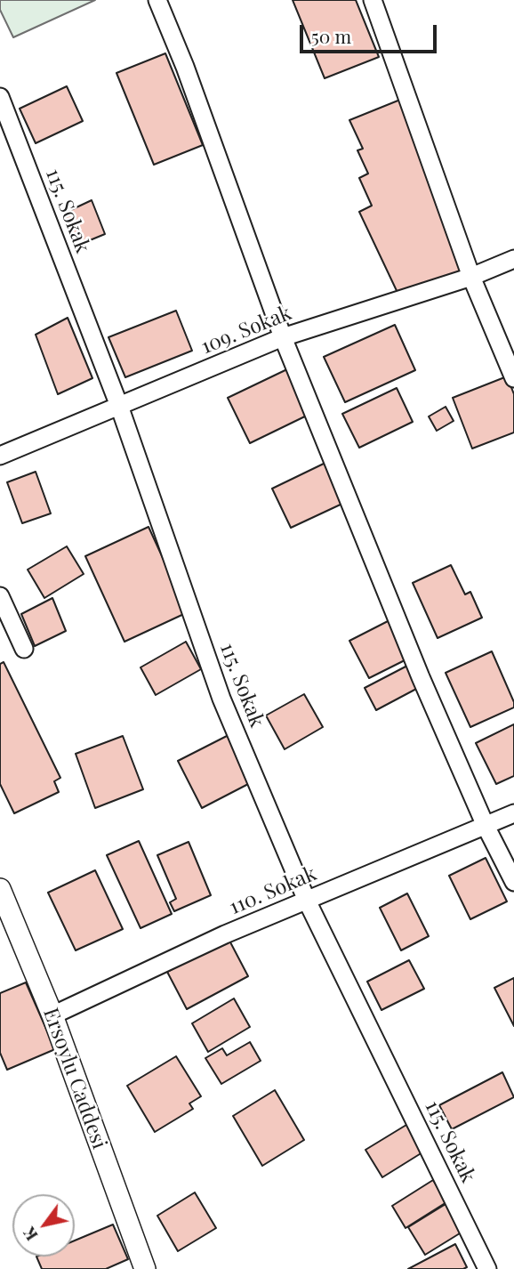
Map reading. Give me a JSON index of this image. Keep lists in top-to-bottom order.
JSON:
{
  "streets": {
    "street": [
      "115. Sokak",
      "109. Sokak",
      "110. Sokak",
      "Ersoylu Caddesi"
    ]
  },
  "crossings": [
    ["115. Sokak", "109. Sokak"],
    ["115. Sokak", "110. Sokak"],
    ["110. Sokak", "Ersoylu Caddesi"]
  ],
  "scale_bar": "50 m",
  "north": "bottom left"
}
